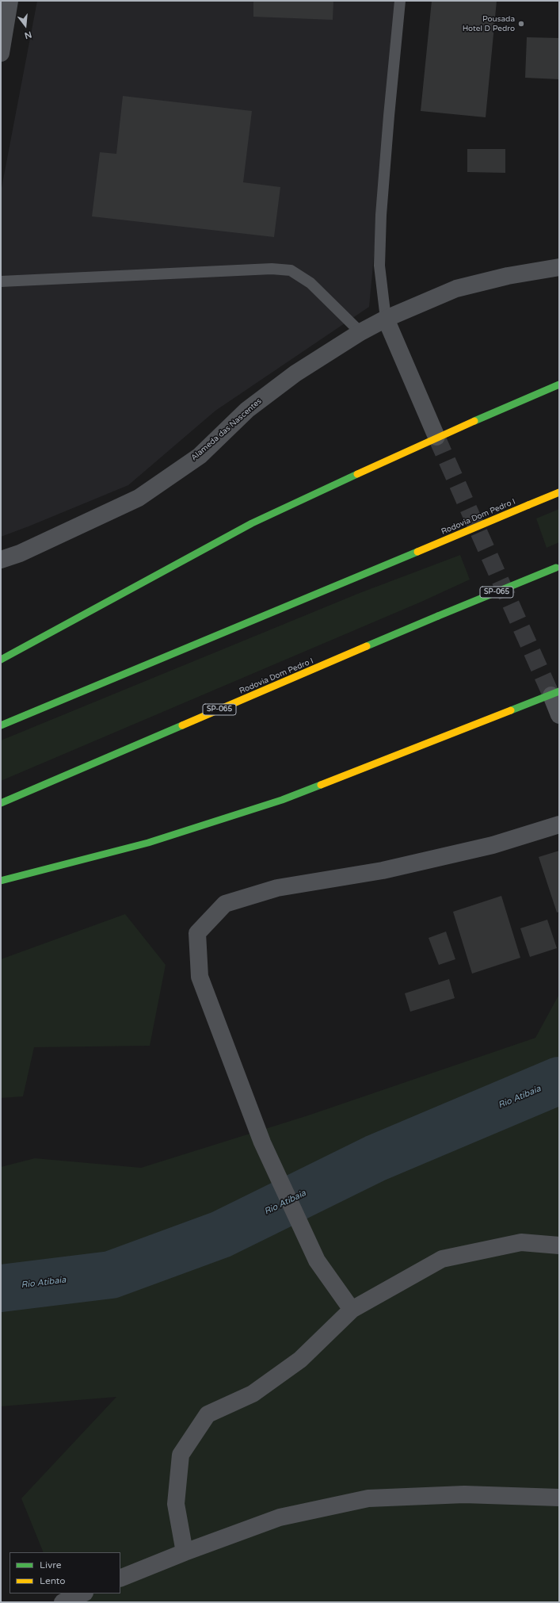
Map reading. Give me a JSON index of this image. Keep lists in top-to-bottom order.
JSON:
{
  "streets": {
    "highway": ["Rodovia Dom Pedro I", "SP-065"],
    "street": ["Alameda das Nascentes"]
  },
  "water": ["Rio Atibaia"],
  "places": ["Pousada Hotel D Pedro"],
  "legend": ["Livre", "Lento"],
  "north": "bottom"
}
